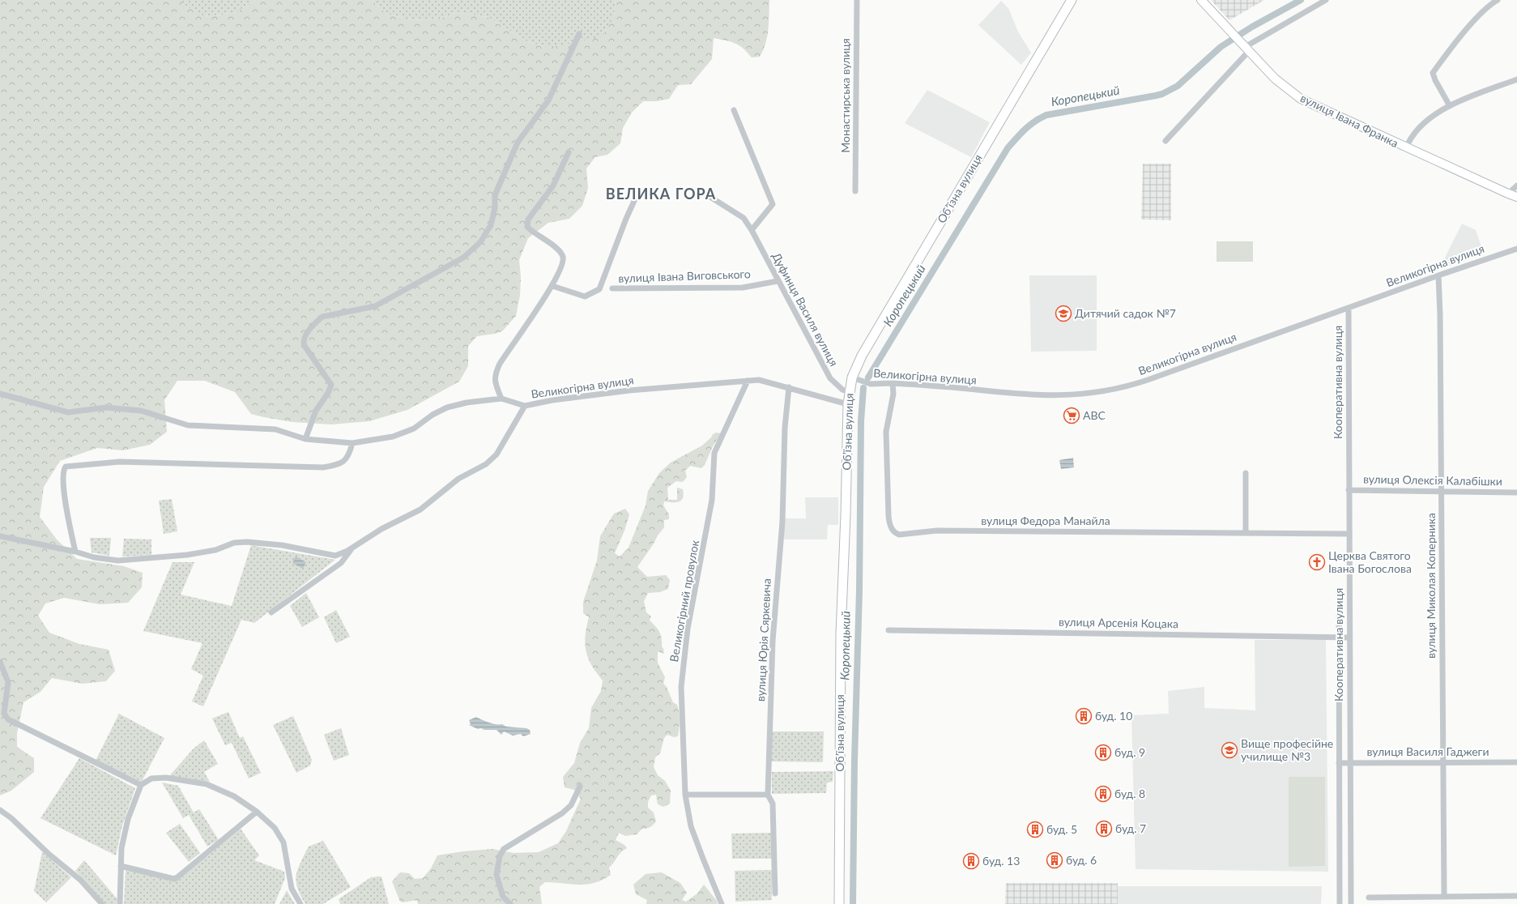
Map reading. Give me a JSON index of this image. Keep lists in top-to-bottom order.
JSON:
{
  "streets": {
    "main road": ["вулиця Івана Франка", "Обʼїзна вулиця"],
    "street": [
      "Монастирська вулиця",
      "Великогірна вулиця",
      "вулиця Івана Виговського",
      "Дуфинця Василя вулиця",
      "Кооперативна вулиця",
      "вулиця Олексія Калабішки",
      "вулиця Федора Манайла",
      "вулиця Миколая Коперника",
      "Великогірний провулок",
      "вулиця Арсенія Коцака",
      "вулиця Юрія Сяркевича",
      "вулиця Василя Гаджеги"
    ]
  },
  "crossings": [
    ["Обʼїзна вулиця", "Великогірна вулиця"],
    ["Обʼїзна вулиця", "Дуфинця Василя вулиця"],
    ["Великогірна вулиця", "Кооперативна вулиця"],
    ["Великогірна вулиця", "вулиця Федора Манайла"],
    ["Великогірна вулиця", "вулиця Миколая Коперника"],
    ["Великогірна вулиця", "Великогірний провулок"],
    ["Великогірна вулиця", "вулиця Юрія Сяркевича"],
    ["вулиця Івана Виговського", "Дуфинця Василя вулиця"],
    ["Кооперативна вулиця", "вулиця Олексія Калабішки"],
    ["Кооперативна вулиця", "вулиця Федора Манайла"],
    ["Кооперативна вулиця", "вулиця Арсенія Коцака"],
    ["Кооперативна вулиця", "вулиця Василя Гаджеги"],
    ["вулиця Олексія Калабішки", "вулиця Миколая Коперника"],
    ["вулиця Миколая Коперника", "вулиця Василя Гаджеги"]
  ],
  "districts": ["ВЕЛИКА ГОРА"],
  "water": ["Коропецький"],
  "places": {
    "school or university": ["Дитячий садок №7", "Вище професійне училище №3"],
    "supermarket": ["АВС"],
    "church": ["Церква Святого Івана Богослова"],
    "building": [
      "буд. 10",
      "буд. 9",
      "буд. 8",
      "буд. 7",
      "буд. 5",
      "буд. 6",
      "буд. 13"
    ]
  }
}
